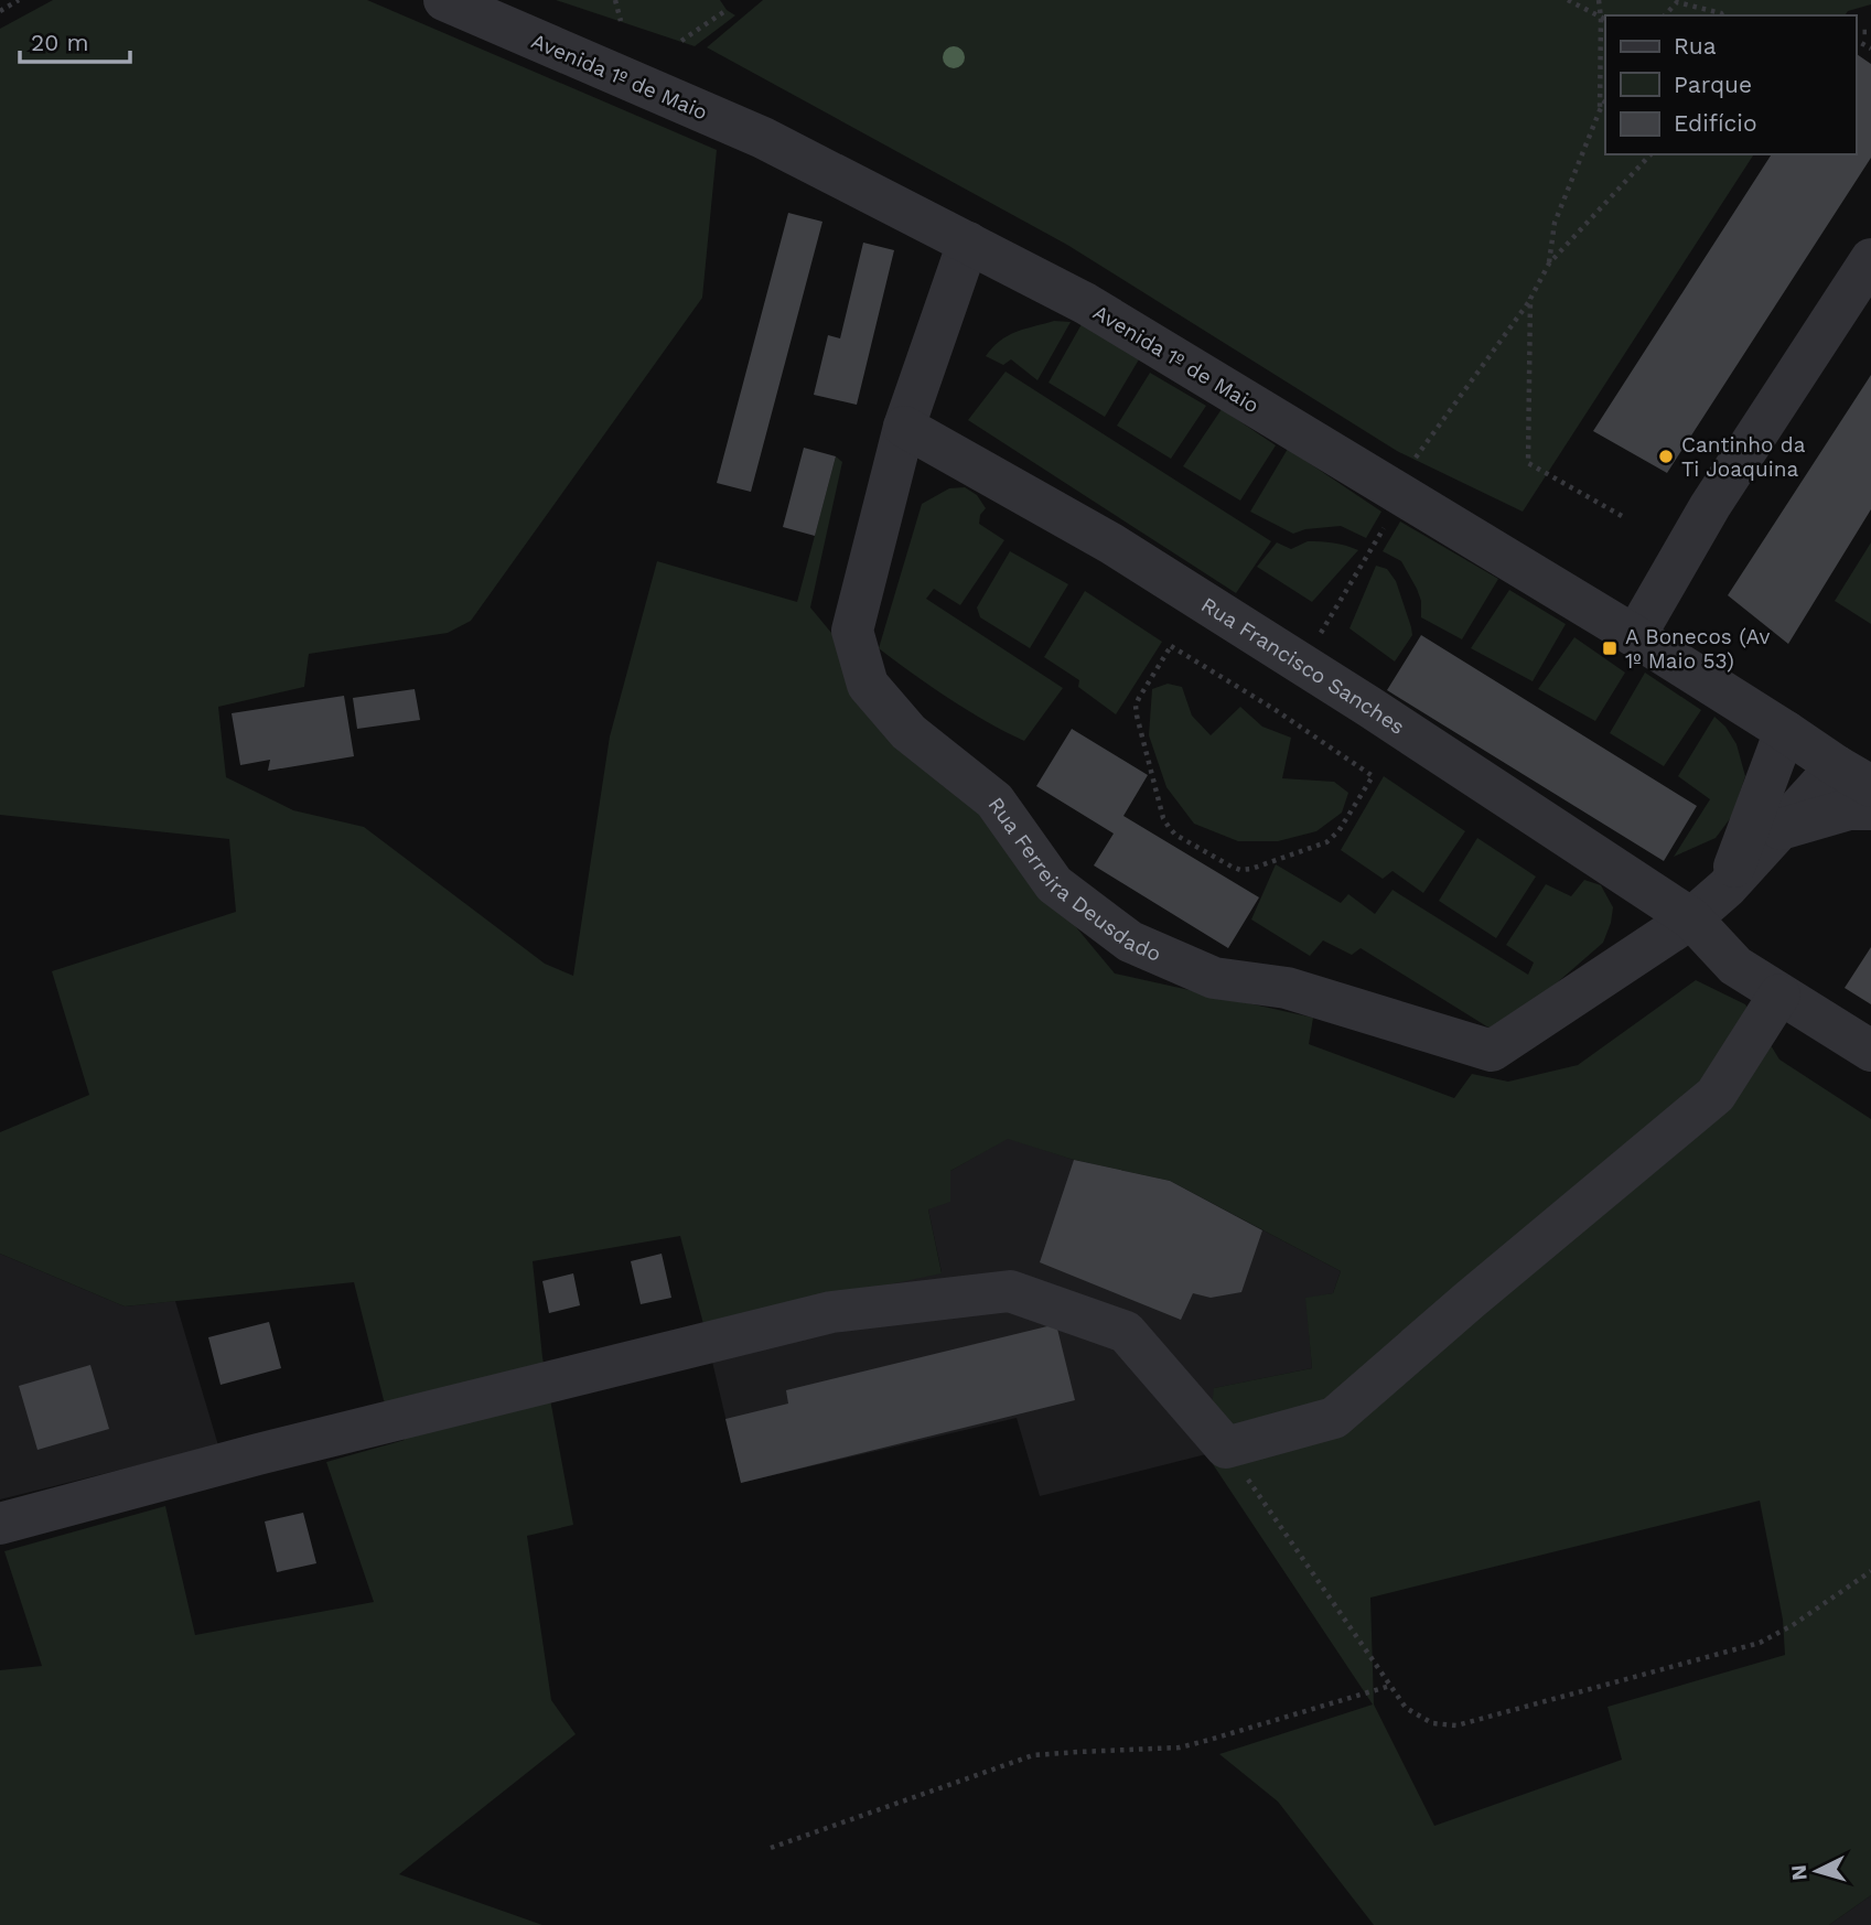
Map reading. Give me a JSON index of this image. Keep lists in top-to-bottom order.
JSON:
{
  "streets": {
    "street": ["Avenida 1º de Maio", "Rua Francisco Sanches", "Rua Ferreira Deusdado"]
  },
  "crossings": [
    ["Avenida 1º de Maio", "Rua Ferreira Deusdado"],
    ["Rua Francisco Sanches", "Rua Ferreira Deusdado"]
  ],
  "places": {
    "other": ["Cantinho da Ti Joaquina"],
    "transit": ["A Bonecos (Av 1º Maio 53)"]
  },
  "legend": ["Rua", "Parque", "Edifício"],
  "scale_bar": "20 m",
  "north": "left"
}
